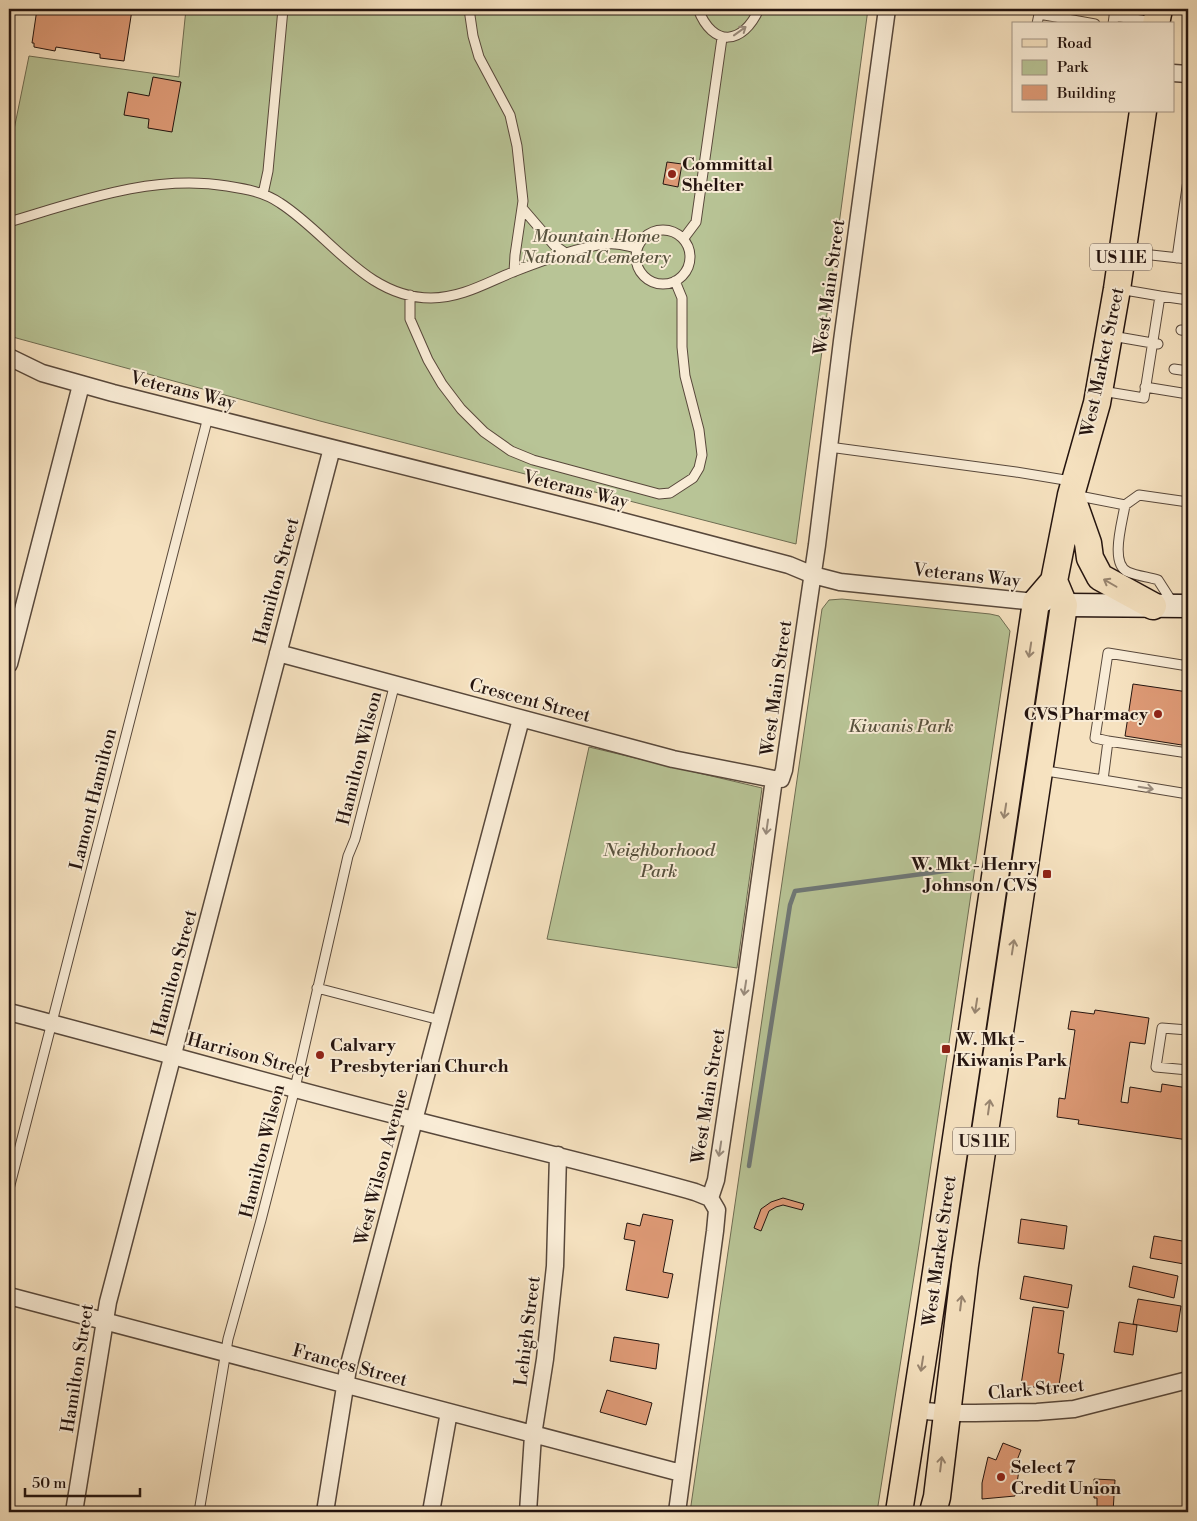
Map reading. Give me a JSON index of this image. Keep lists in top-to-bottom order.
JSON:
{
  "streets": {
    "main road": ["US 11E", "West Market Street"],
    "street": [
      "West Main Street",
      "Veterans Way",
      "Hamilton Street",
      "Crescent Street",
      "Harrison Street",
      "West Wilson Avenue",
      "Lehigh Street",
      "Frances Street",
      "Clark Street"
    ],
    "lane": ["Hamilton Wilson", "Lamont Hamilton"]
  },
  "crossings": [
    ["West Main Street", "Veterans Way"],
    ["West Main Street", "Crescent Street"],
    ["West Main Street", "Harrison Street"],
    ["West Market Street", "Veterans Way"],
    ["West Market Street", "Clark Street"],
    ["Veterans Way", "Hamilton Street"],
    ["Veterans Way", "Lamont Hamilton"],
    ["Hamilton Street", "Crescent Street"],
    ["Hamilton Street", "Harrison Street"],
    ["Hamilton Street", "Frances Street"],
    ["Crescent Street", "Hamilton Wilson"],
    ["Crescent Street", "West Wilson Avenue"],
    ["Hamilton Wilson", "Harrison Street"],
    ["Hamilton Wilson", "Frances Street"],
    ["Lamont Hamilton", "Harrison Street"],
    ["Harrison Street", "West Wilson Avenue"],
    ["Harrison Street", "Lehigh Street"],
    ["West Wilson Avenue", "Frances Street"],
    ["Lehigh Street", "Frances Street"]
  ],
  "one_way": ["West Main Street"],
  "parks": ["Mountain Home National Cemetery", "Kiwanis Park", "Neighborhood Park"],
  "places": {
    "other": [
      "Committal Shelter",
      "CVS Pharmacy",
      "Calvary Presbyterian Church",
      "Select 7 Credit Union"
    ],
    "transit": ["W. Mkt - Henry Johnson / CVS", "W. Mkt - Kiwanis Park"]
  },
  "legend": ["Road", "Park", "Building"],
  "scale_bar": "50 m"
}
